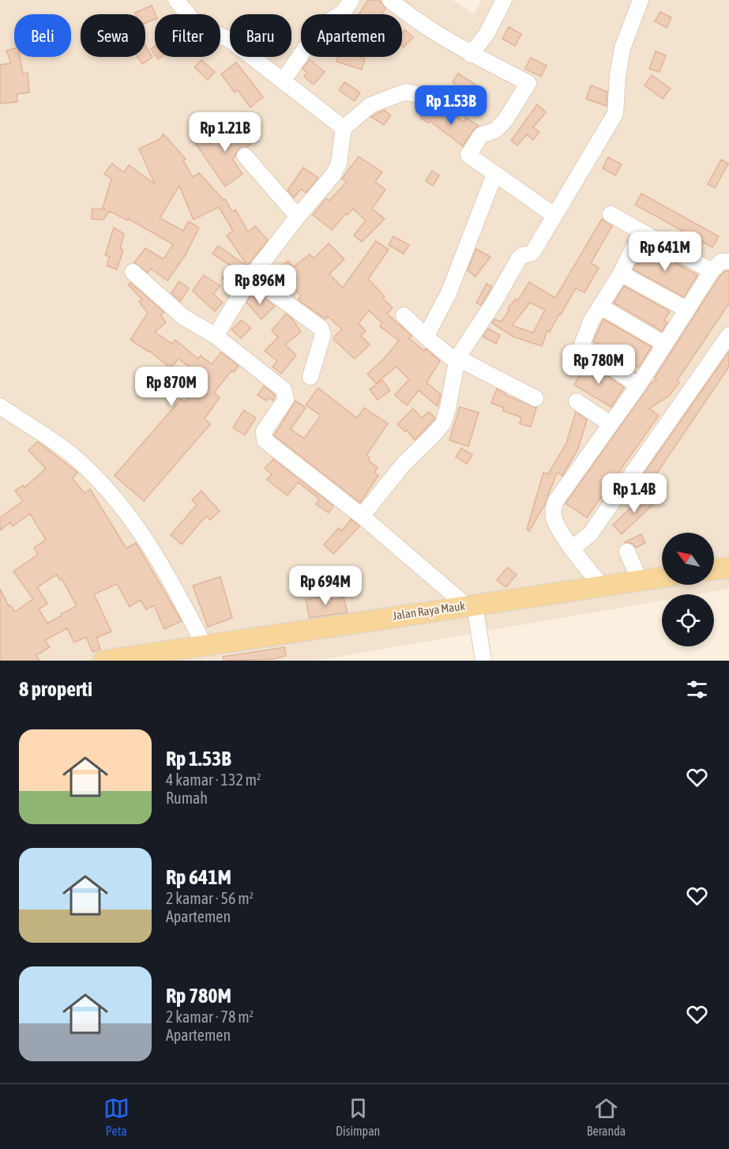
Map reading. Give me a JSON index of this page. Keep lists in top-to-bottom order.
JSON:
{
  "streets": {
    "main road": ["Jalan Raya Mauk"]
  },
  "north": "top left",
  "page": {
    "chip": [
      "Beli",
      "Sewa",
      "Filter",
      "Baru",
      "Apartemen"
    ],
    "price": [
      "Rp 1.53B",
      "Rp 1.21B",
      "Rp 641M",
      "Rp 896M",
      "Rp 780M",
      "Rp 870M",
      "Rp 1.4B",
      "Rp 694M"
    ],
    "heading": "8 properti",
    "list": [
      {
        "name": "Rp 1.53B",
        "note": "4 kamar · 132 m² · Rumah"
      },
      {
        "name": "Rp 641M",
        "note": "2 kamar · 56 m² · Apartemen"
      },
      {
        "name": "Rp 780M",
        "note": "2 kamar · 78 m² · Apartemen"
      }
    ],
    "tabs": ["Peta", "Disimpan", "Beranda"]
  }
}
